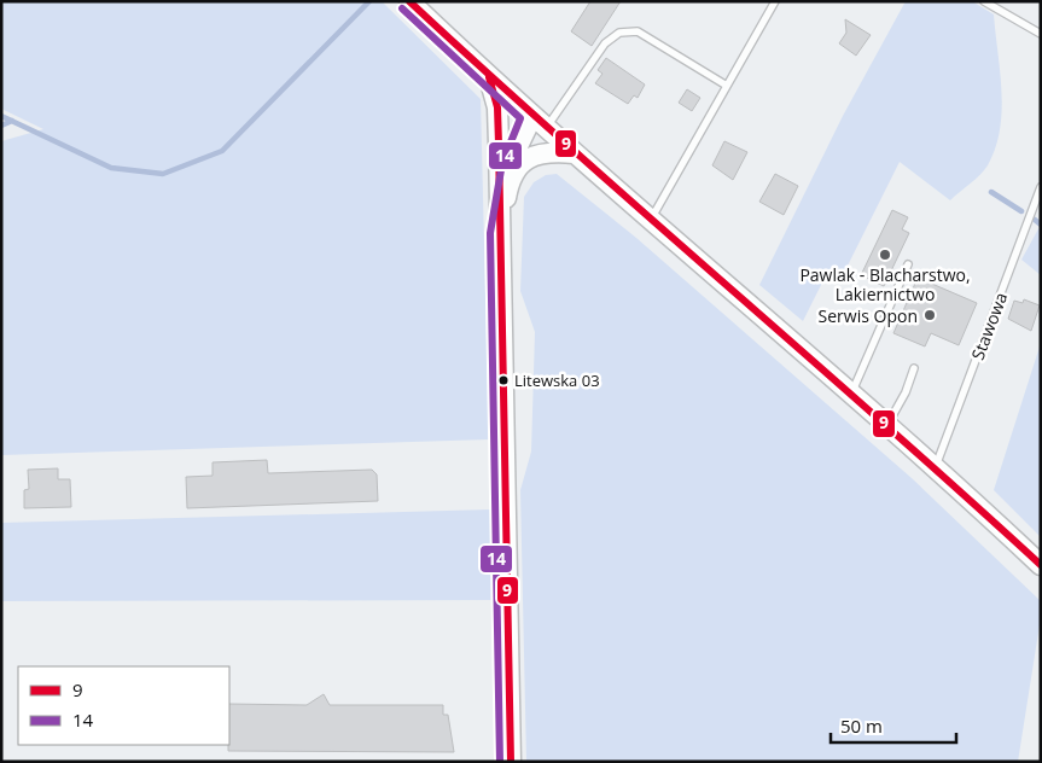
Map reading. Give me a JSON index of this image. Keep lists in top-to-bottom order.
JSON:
{
  "streets": {
    "lane": ["Stawowa"]
  },
  "places": ["Pawlak - Blacharstwo, Lakiernictwo", "Serwis Opon", "Litewska 03"],
  "lines": ["transit line 9", "transit line 14"],
  "legend": ["9", "14"],
  "scale_bar": "50 m"
}
